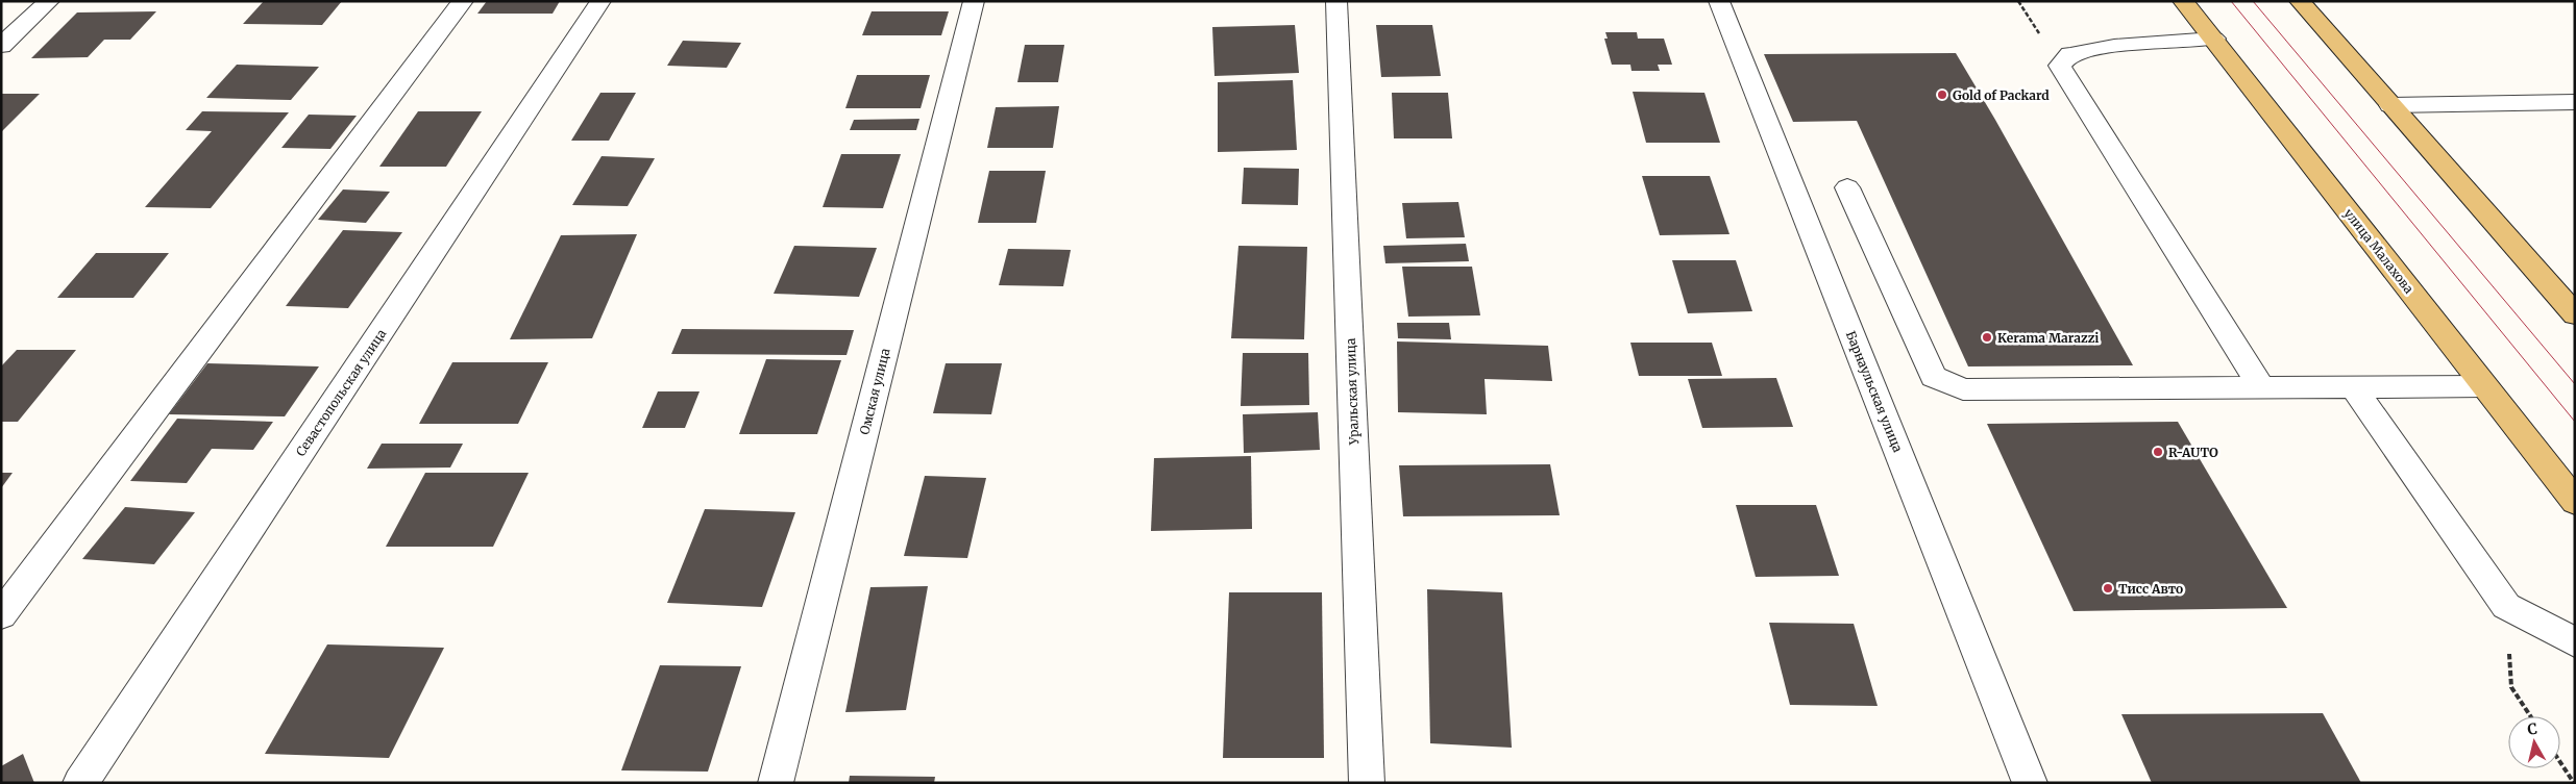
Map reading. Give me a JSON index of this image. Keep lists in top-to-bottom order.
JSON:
{
  "streets": {
    "main road": ["улица Малахова"],
    "street": [
      "Омская улица",
      "Уральская улица",
      "Барнаульская улица",
      "Севастопольская улица"
    ]
  },
  "places": [
    "Gold of Packard",
    "Kerama Marazzi",
    "R-AUTO",
    "Тисс Авто"
  ],
  "north": "top"
}
